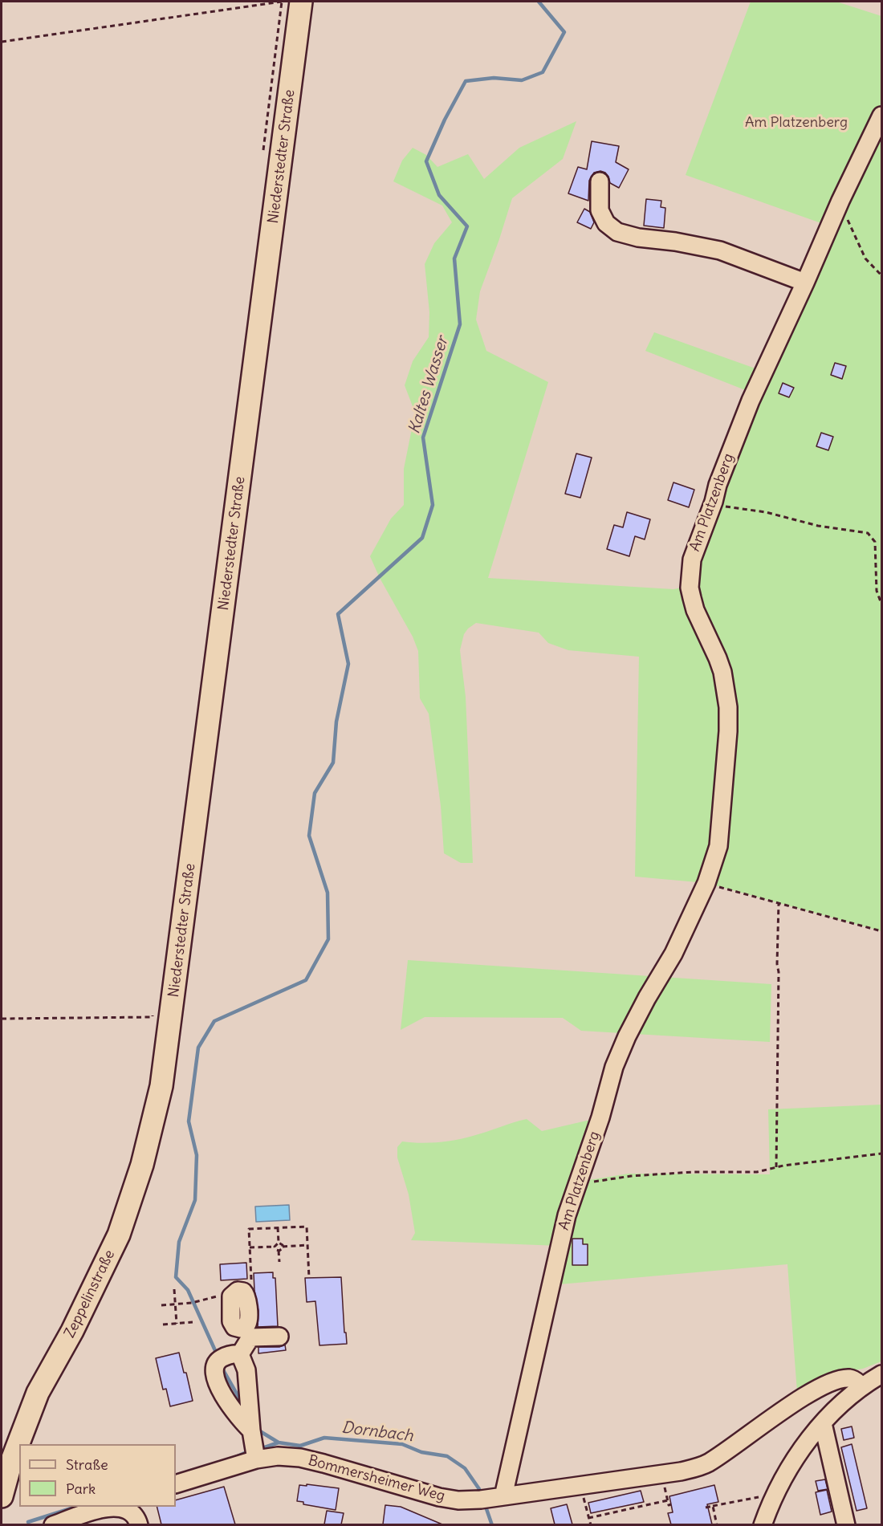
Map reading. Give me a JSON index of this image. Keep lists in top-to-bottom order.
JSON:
{
  "streets": {
    "main road": ["Niederstedter Straße", "Zeppelinstraße"],
    "street": ["Am Platzenberg", "Bommersheimer Weg"]
  },
  "crossings": [
    ["Niederstedter Straße", "Zeppelinstraße"],
    ["Am Platzenberg", "Bommersheimer Weg"]
  ],
  "water": ["Kaltes Wasser", "Dornbach"],
  "parks": ["Am Platzenberg"],
  "legend": ["Straße", "Park"]
}
